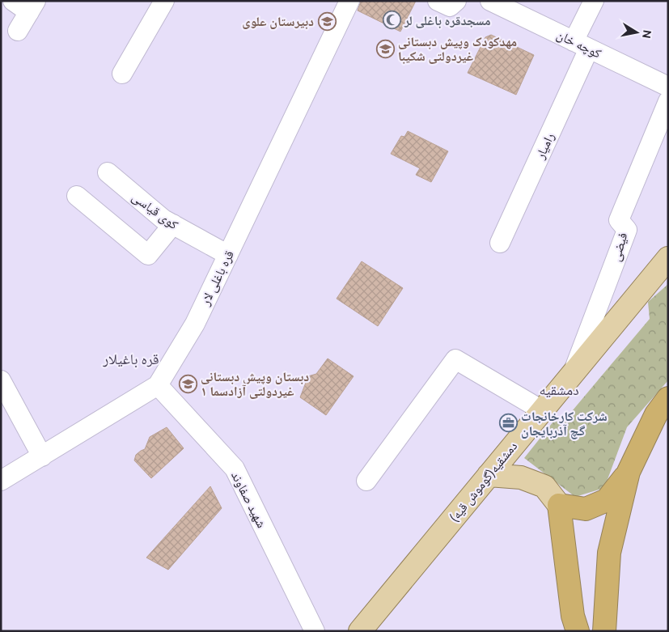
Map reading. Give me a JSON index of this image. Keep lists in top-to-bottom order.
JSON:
{
  "streets": {
    "main road": ["دمشقیه(گوموش قیه)"],
    "street": [
      "کوچه خان",
      "رامیار",
      "کوی قیاسی",
      "فیضی",
      "قره باغلی لار",
      "شهید صفاوند"
    ]
  },
  "crossings": [
    ["کوچه خان", "رامیار"],
    ["کوی قیاسی", "قره باغلی لار"],
    ["فیضی", "دمشقیه(گوموش قیه)"],
    ["قره باغلی لار", "شهید صفاوند"]
  ],
  "districts": ["قره باغیلار", "دمشقیه"],
  "places": {
    "mosque": ["مسجدقره باغلی لر"],
    "school or university": ["دبیرستان علوی", "مهدکودک وپیش دبستانی غیردولتی شکیبا", "دبستان وپیش دبستانی غیردولتی آزادسما ۱"],
    "office": ["شرکت کارخانجات گچ آذربایجان"]
  },
  "north": "right"
}
